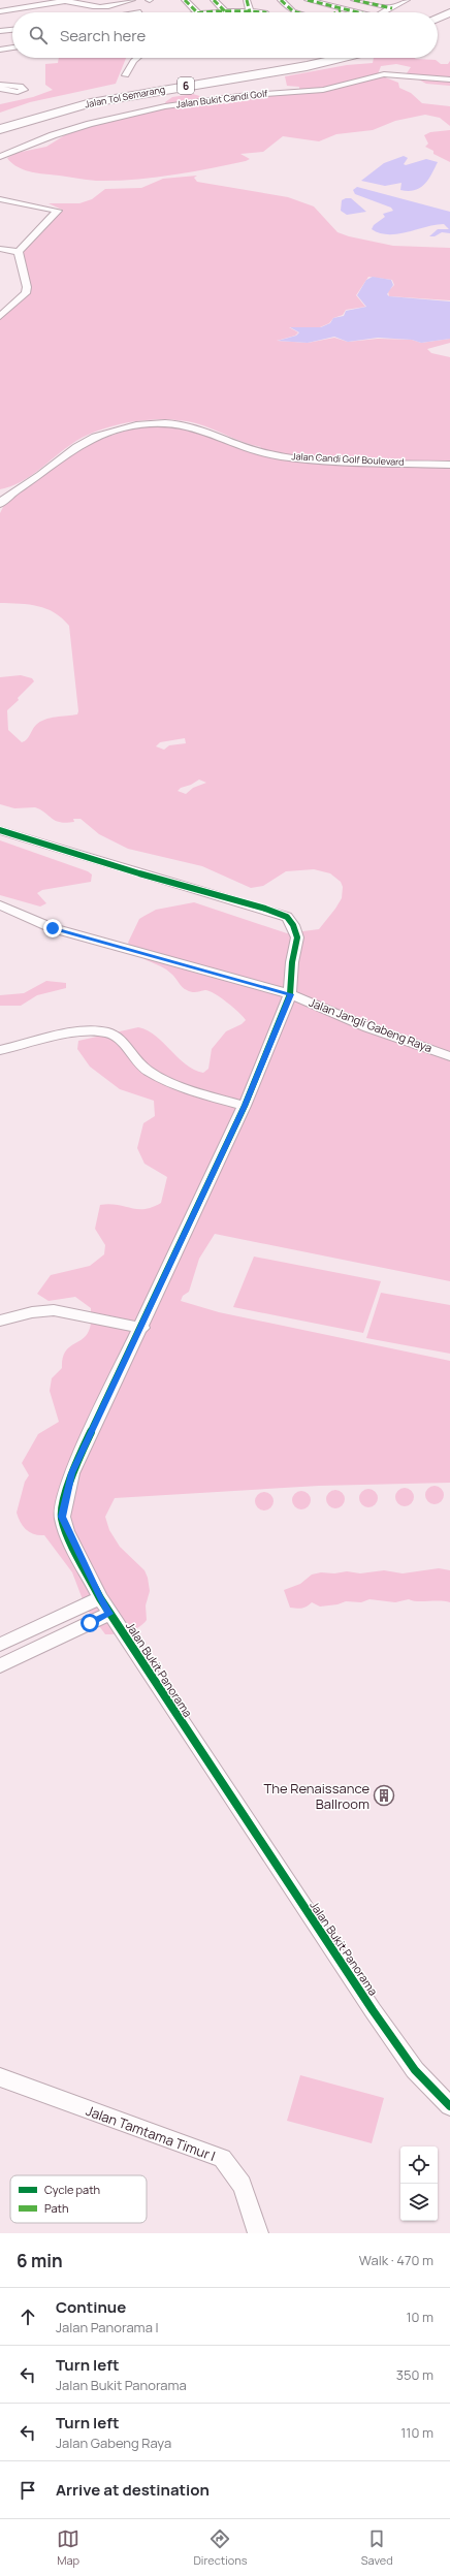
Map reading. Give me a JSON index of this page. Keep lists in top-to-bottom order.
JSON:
{
  "streets": {
    "highway": ["6", "Jalan Tol Semarang"],
    "street": [
      "Jalan Bukit Candi Golf",
      "Jalan Candi Golf Boulevard",
      "Jalan Jangli Gabeng Raya",
      "Jalan Bukit Panorama",
      "Jalan Tamtama Timur I"
    ]
  },
  "crossings": [
    ["Jalan Jangli Gabeng Raya", "Jalan Bukit Panorama"]
  ],
  "places": {
    "building": ["The Renaissance Ballroom"]
  },
  "legend": ["Cycle path", "Path"],
  "page": {
    "search": "Search here",
    "heading": ["6 min", "Walk · 470 m"],
    "list": [
      ["Continue", "Jalan Panorama I", "10 m"],
      ["Turn left", "Jalan Bukit Panorama", "350 m"],
      ["Turn left", "Jalan Gabeng Raya", "110 m"],
      "Arrive at destination"
    ],
    "nav": ["Map", "Directions", "Saved"]
  }
}
